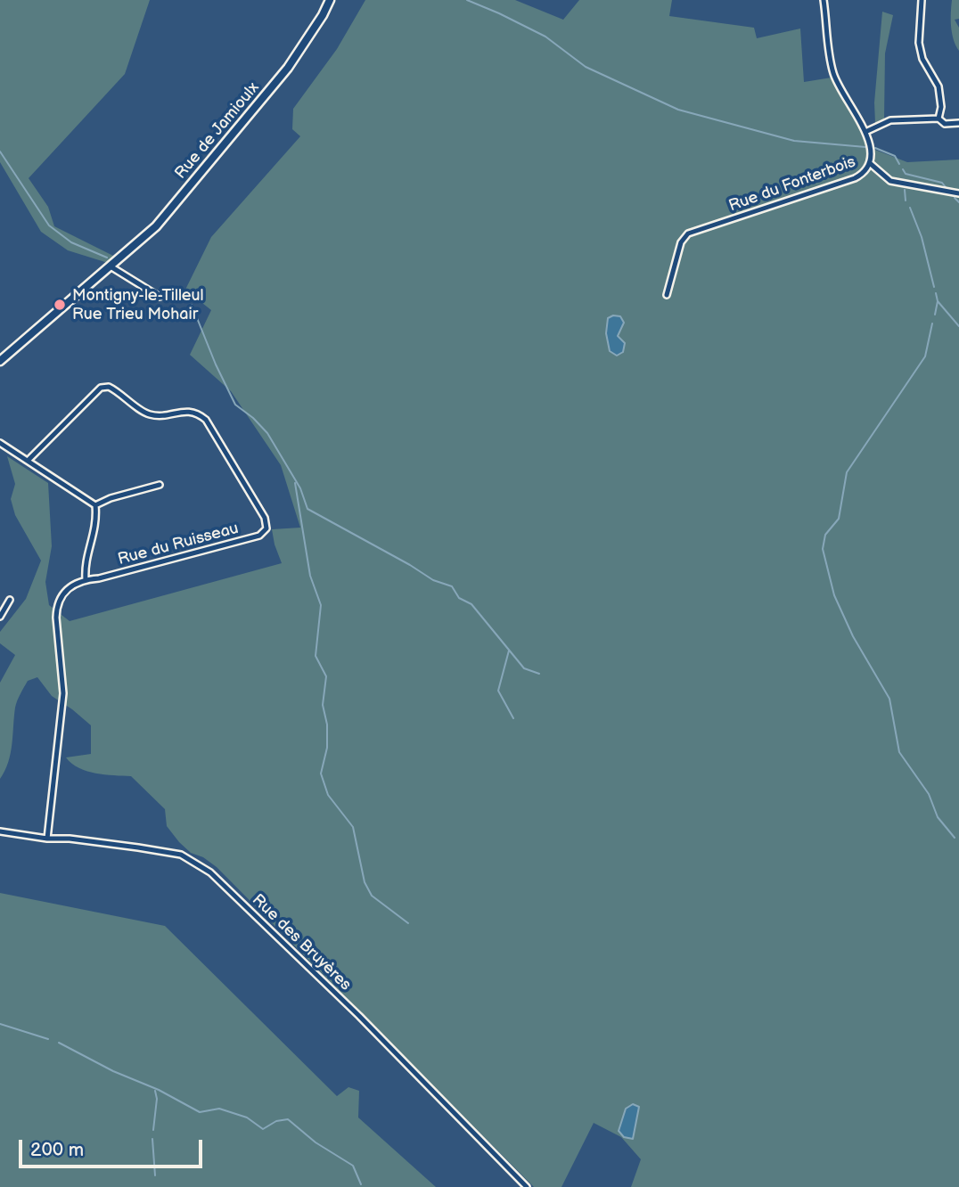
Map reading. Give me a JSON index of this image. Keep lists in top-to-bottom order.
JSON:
{
  "streets": {
    "street": [
      "Rue de Jamioulx",
      "Rue du Fonterbois",
      "Rue du Ruisseau",
      "Rue des Bruyères"
    ]
  },
  "places": ["Montigny-le-Tilleul Rue Trieu Mohair"],
  "scale_bar": "200 m"
}
